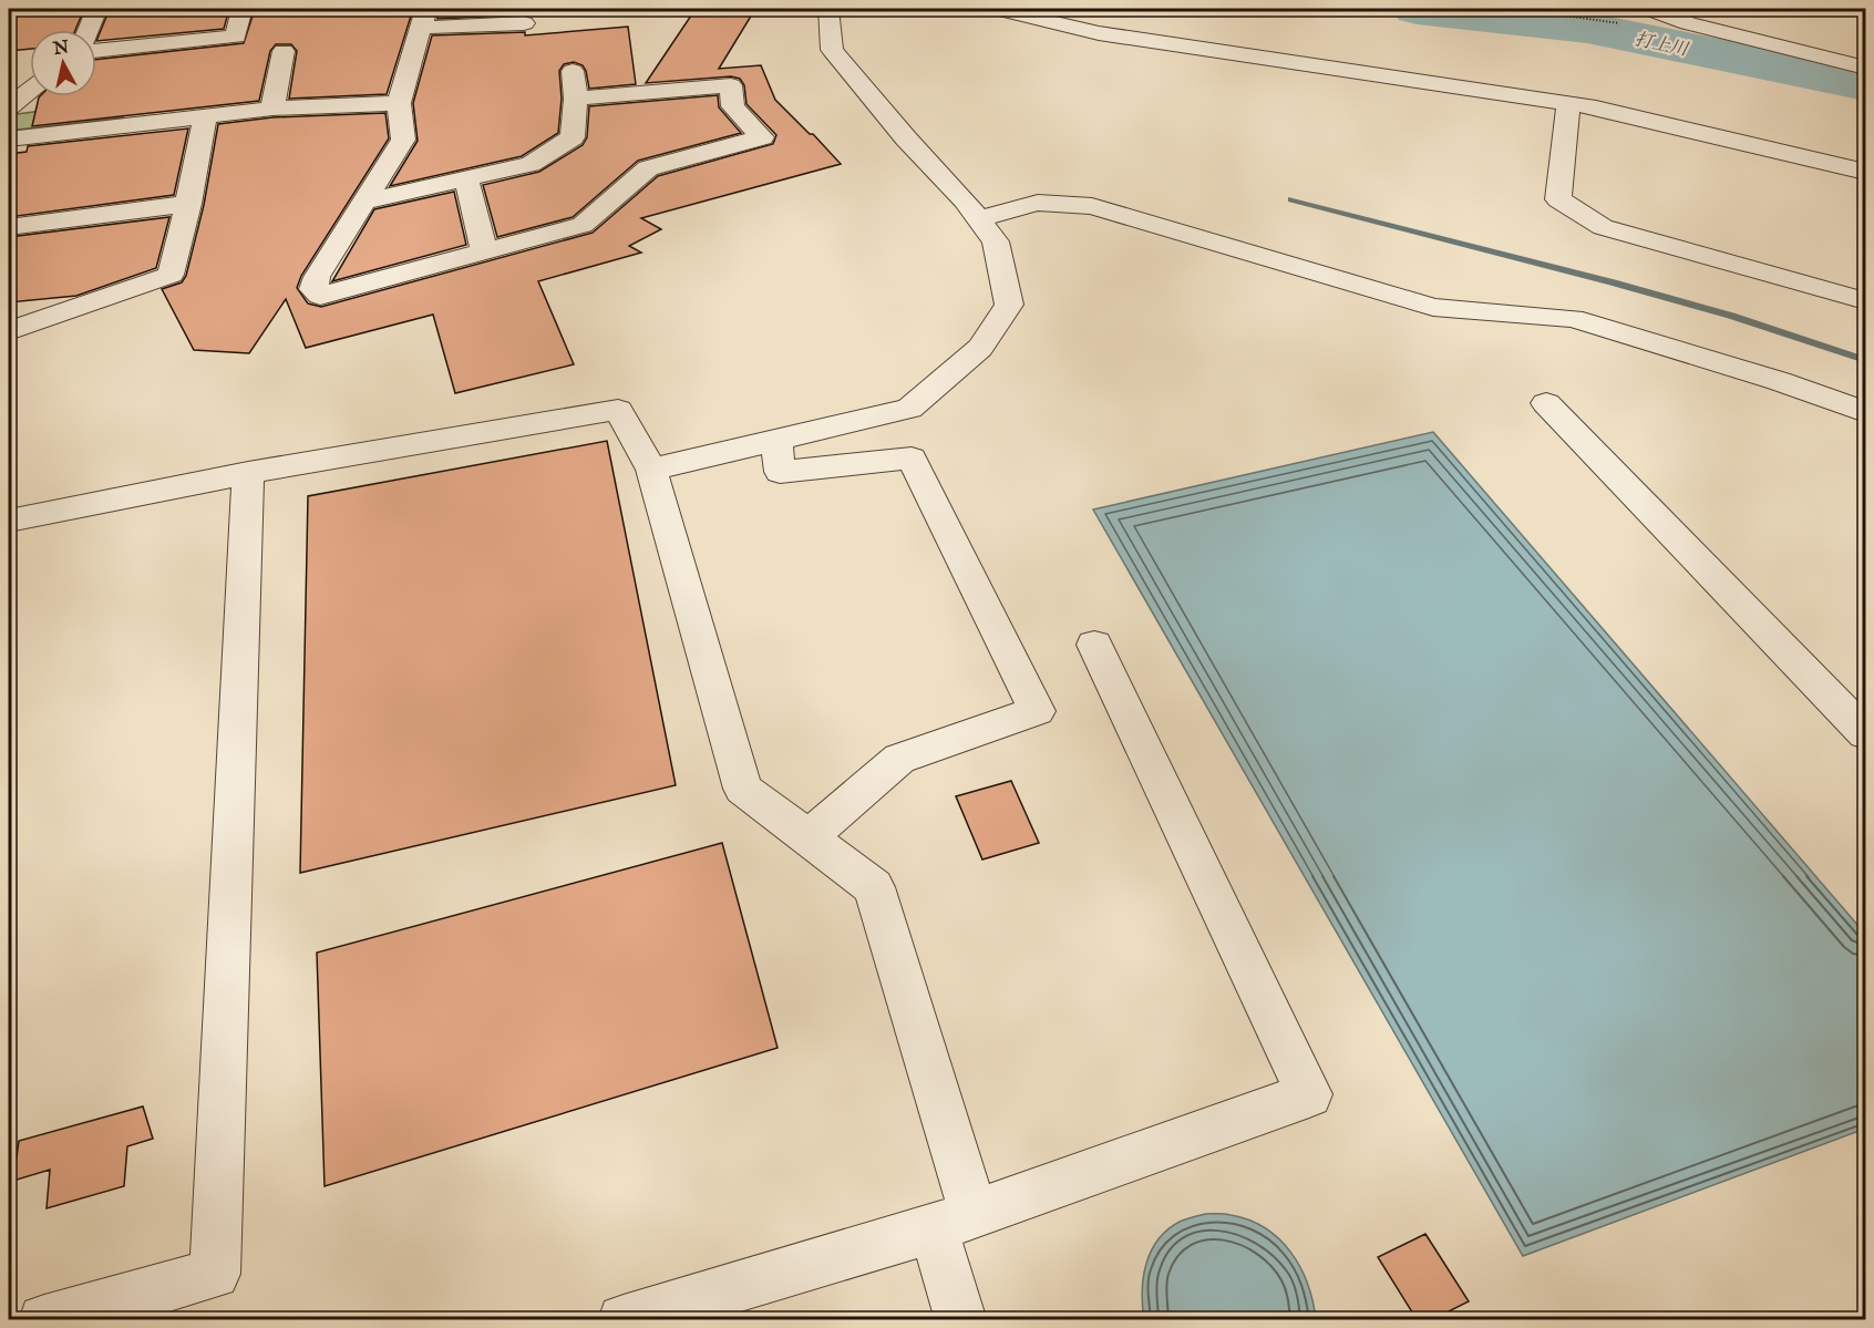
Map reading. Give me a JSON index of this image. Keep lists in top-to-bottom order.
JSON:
{
  "water": ["打上川"],
  "north": "top"
}
